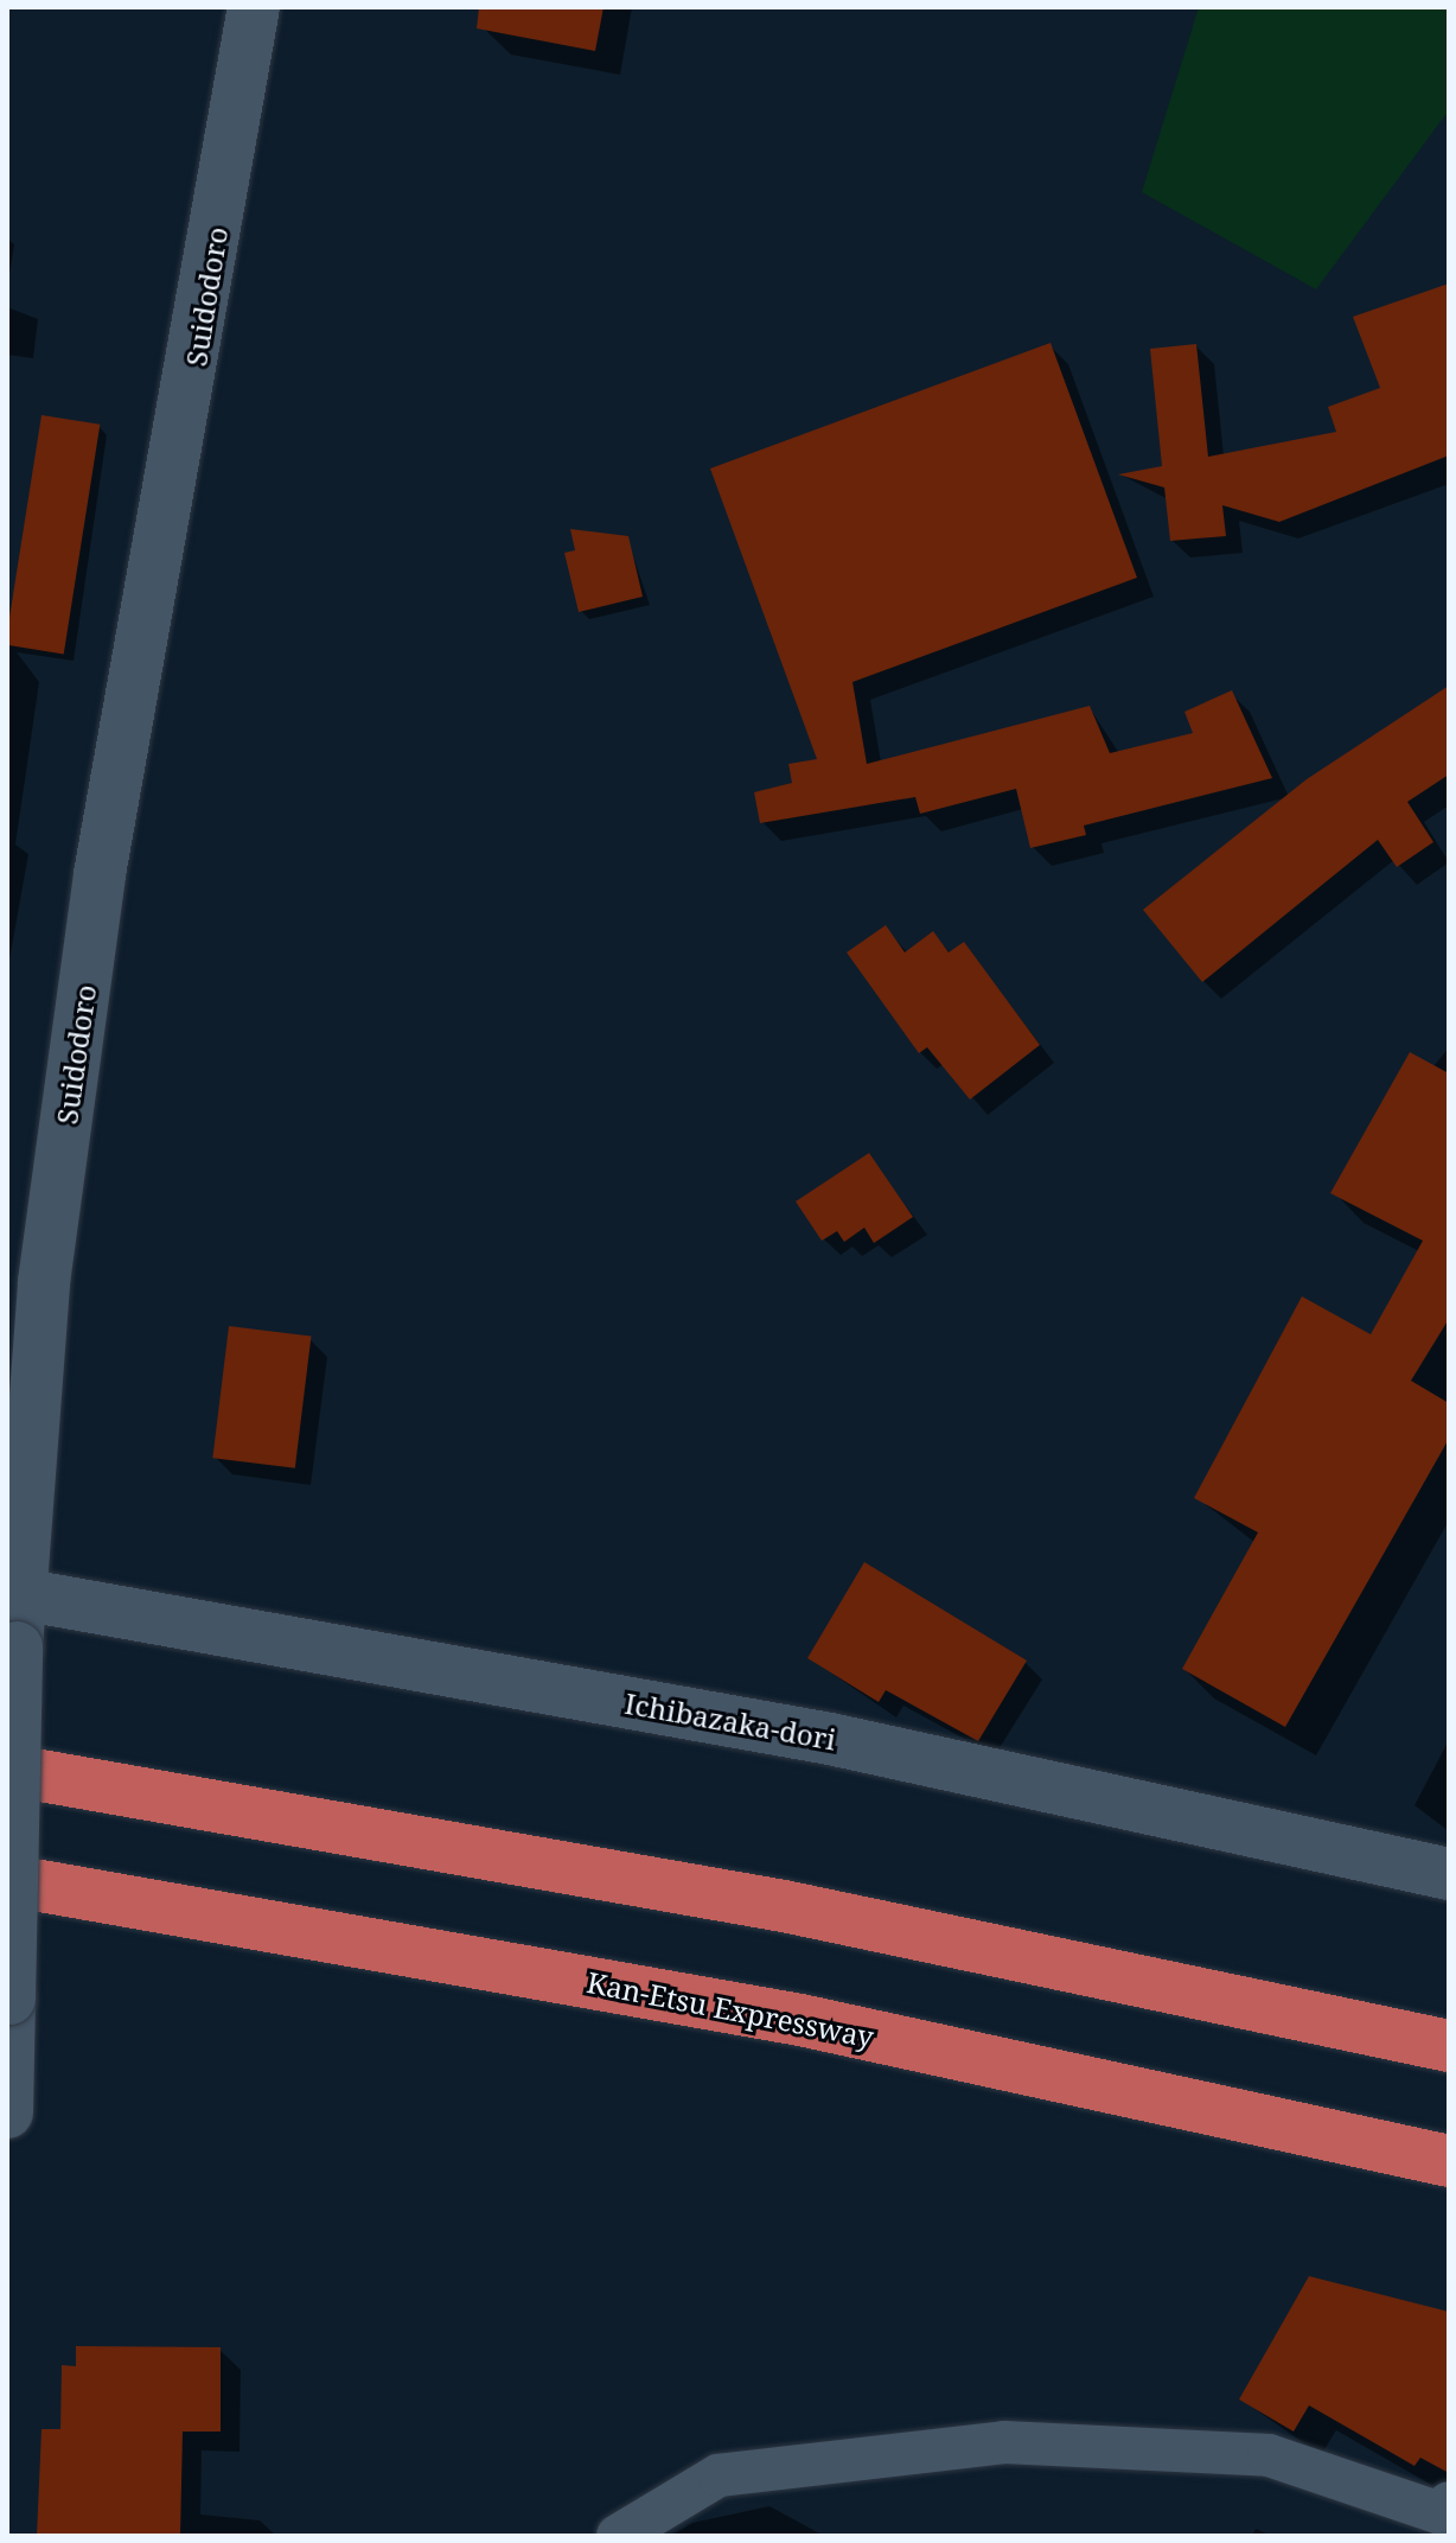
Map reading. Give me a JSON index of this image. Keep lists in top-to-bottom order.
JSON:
{
  "streets": {
    "highway": ["Kan-Etsu Expressway"],
    "street": ["Suidodoro", "Ichibazaka-dori"]
  },
  "crossings": [
    ["Suidodoro", "Ichibazaka-dori"]
  ]
}
